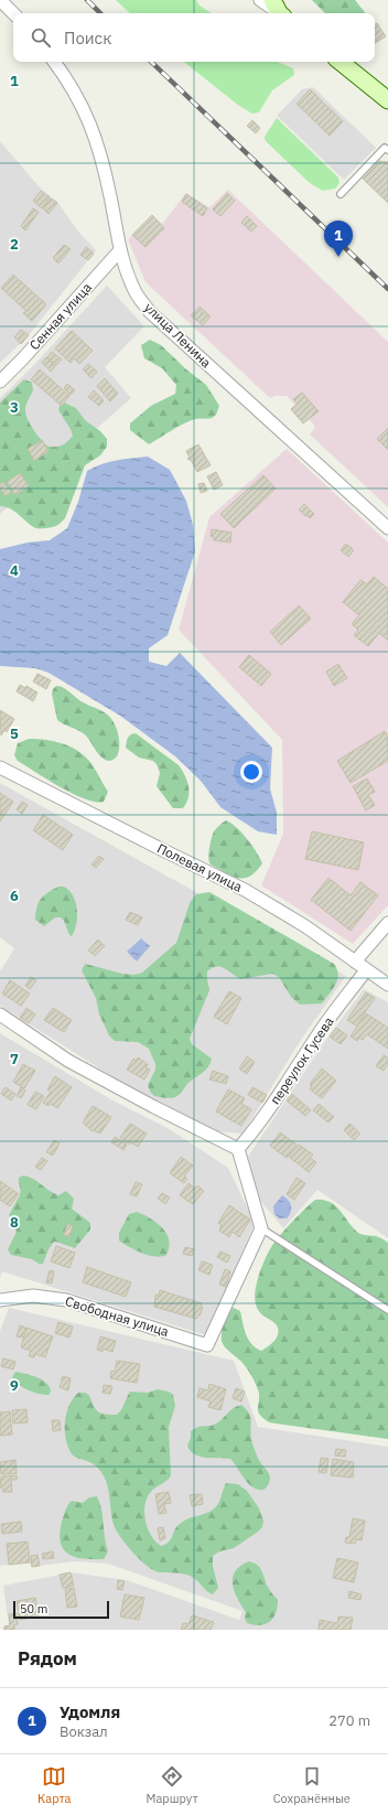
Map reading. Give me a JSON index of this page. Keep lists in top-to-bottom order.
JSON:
{
  "streets": {
    "street": [
      "Сенная улица",
      "улица Ленина",
      "Полевая улица",
      "переулок Гусева",
      "Свободная улица"
    ]
  },
  "crossings": [
    ["Сенная улица", "улица Ленина"],
    ["Полевая улица", "переулок Гусева"]
  ],
  "scale_bar": "50 m",
  "page": {
    "search": "Поиск",
    "pins": "1",
    "scale": "50 m",
    "heading": "Рядом",
    "list": [
      {
        "mark": "1",
        "name": "Удомля",
        "note": "Вокзал",
        "value": "270 m"
      }
    ],
    "nav": ["Карта", "Маршрут", "Сохранённые"]
  },
  "grid": {
    "rows": [
      "1",
      "2",
      "3",
      "4",
      "5",
      "6",
      "7",
      "8",
      "9"
    ]
  }
}
